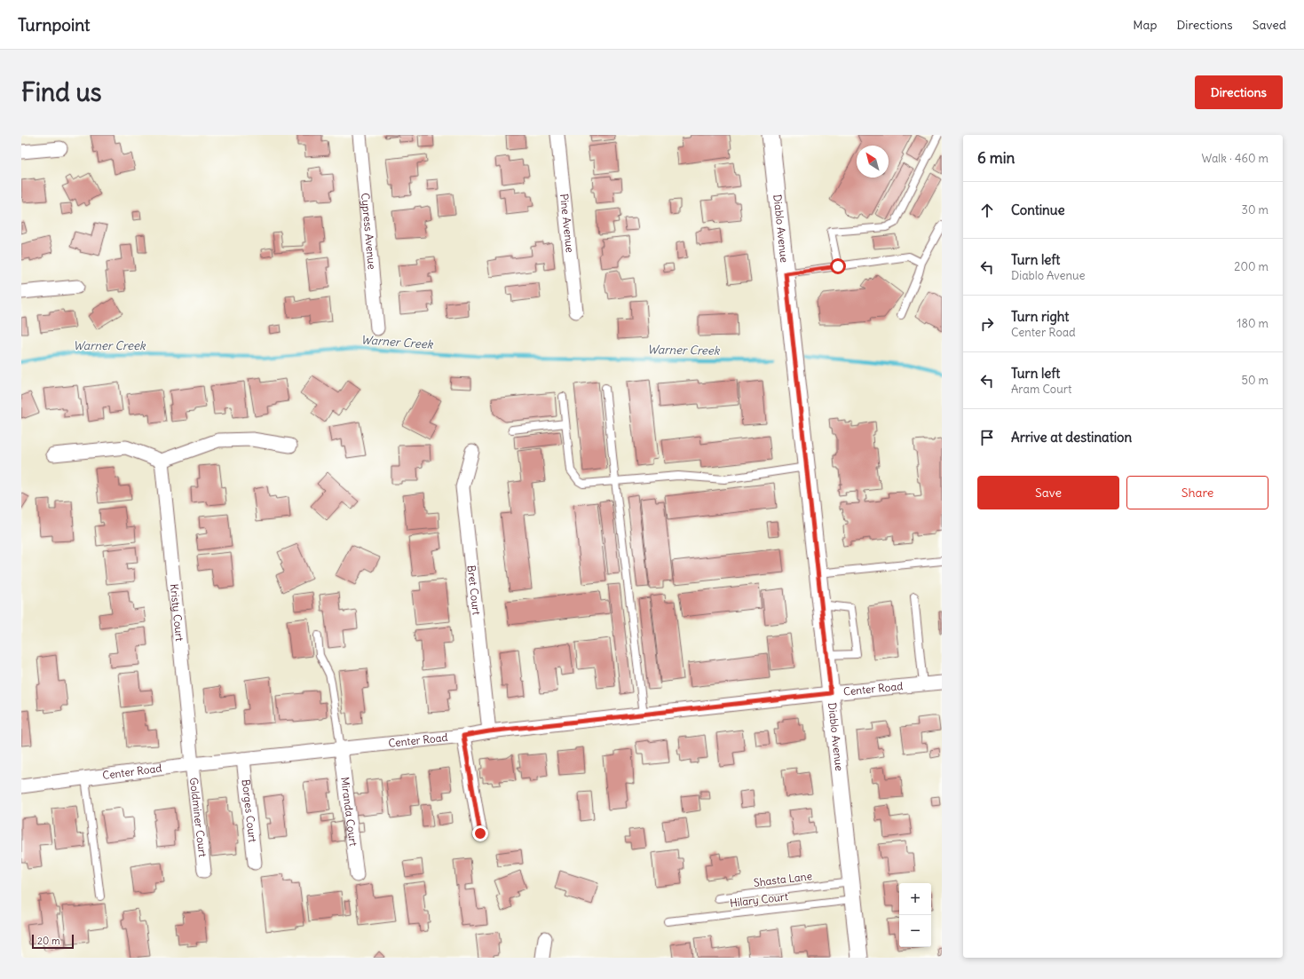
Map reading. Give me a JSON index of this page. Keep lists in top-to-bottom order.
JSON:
{
  "streets": {
    "street": [
      "Pine Avenue",
      "Diablo Avenue",
      "Cypress Avenue",
      "Bret Court",
      "Kristy Court",
      "Center Road",
      "Borges Court",
      "Miranda Court",
      "Goldminer Court"
    ],
    "lane": ["Shasta Lane", "Hilary Court"]
  },
  "crossings": [
    ["Diablo Avenue", "Center Road"],
    ["Diablo Avenue", "Shasta Lane"],
    ["Diablo Avenue", "Hilary Court"],
    ["Bret Court", "Center Road"],
    ["Kristy Court", "Center Road"],
    ["Kristy Court", "Goldminer Court"],
    ["Center Road", "Borges Court"],
    ["Center Road", "Miranda Court"],
    ["Center Road", "Goldminer Court"]
  ],
  "water": ["Warner Creek"],
  "scale_bar": "20 m",
  "north": "top left",
  "page": {
    "header": "Turnpoint",
    "nav": ["Map", "Directions", "Saved"],
    "buttons": [
      "Directions",
      ["Save", "Share"]
    ],
    "title": "Find us",
    "heading": ["6 min", "Walk · 460 m"],
    "list": [
      ["Continue", "30 m"],
      ["Turn left", "Diablo Avenue", "200 m"],
      ["Turn right", "Center Road", "180 m"],
      ["Turn left", "Aram Court", "50 m"],
      "Arrive at destination"
    ],
    "map_buttons": ["+", "−"],
    "scale": "20 m"
  }
}
